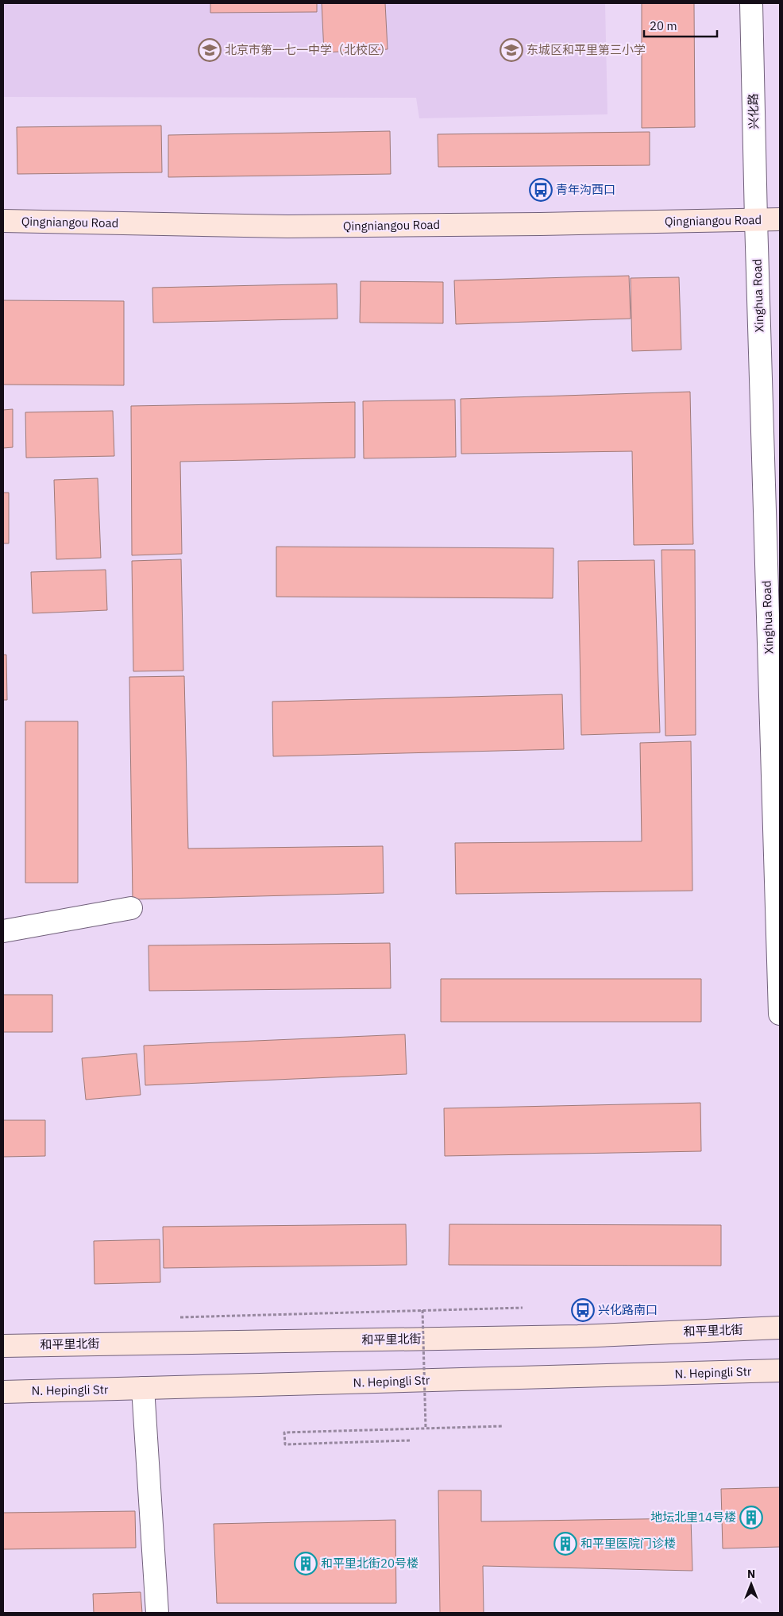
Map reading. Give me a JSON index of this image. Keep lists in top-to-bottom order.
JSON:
{
  "streets": {
    "main road": ["Qingniangou Road", "和平里北街", "N. Hepingli Str"],
    "street": ["兴化路", "Xinghua Road"]
  },
  "crossings": [
    ["兴化路", "Qingniangou Road"],
    ["兴化路", "Xinghua Road"],
    ["Qingniangou Road", "Xinghua Road"]
  ],
  "places": {
    "school or university": ["北京市第一七一中学（北校区）", "东城区和平里第三小学"],
    "bus stop": ["青年沟西口", "兴化路南口"],
    "building": ["地坛北里14号楼", "和平里医院门诊楼", "和平里北街20号楼"]
  },
  "scale_bar": "20 m",
  "north": "top"
}
